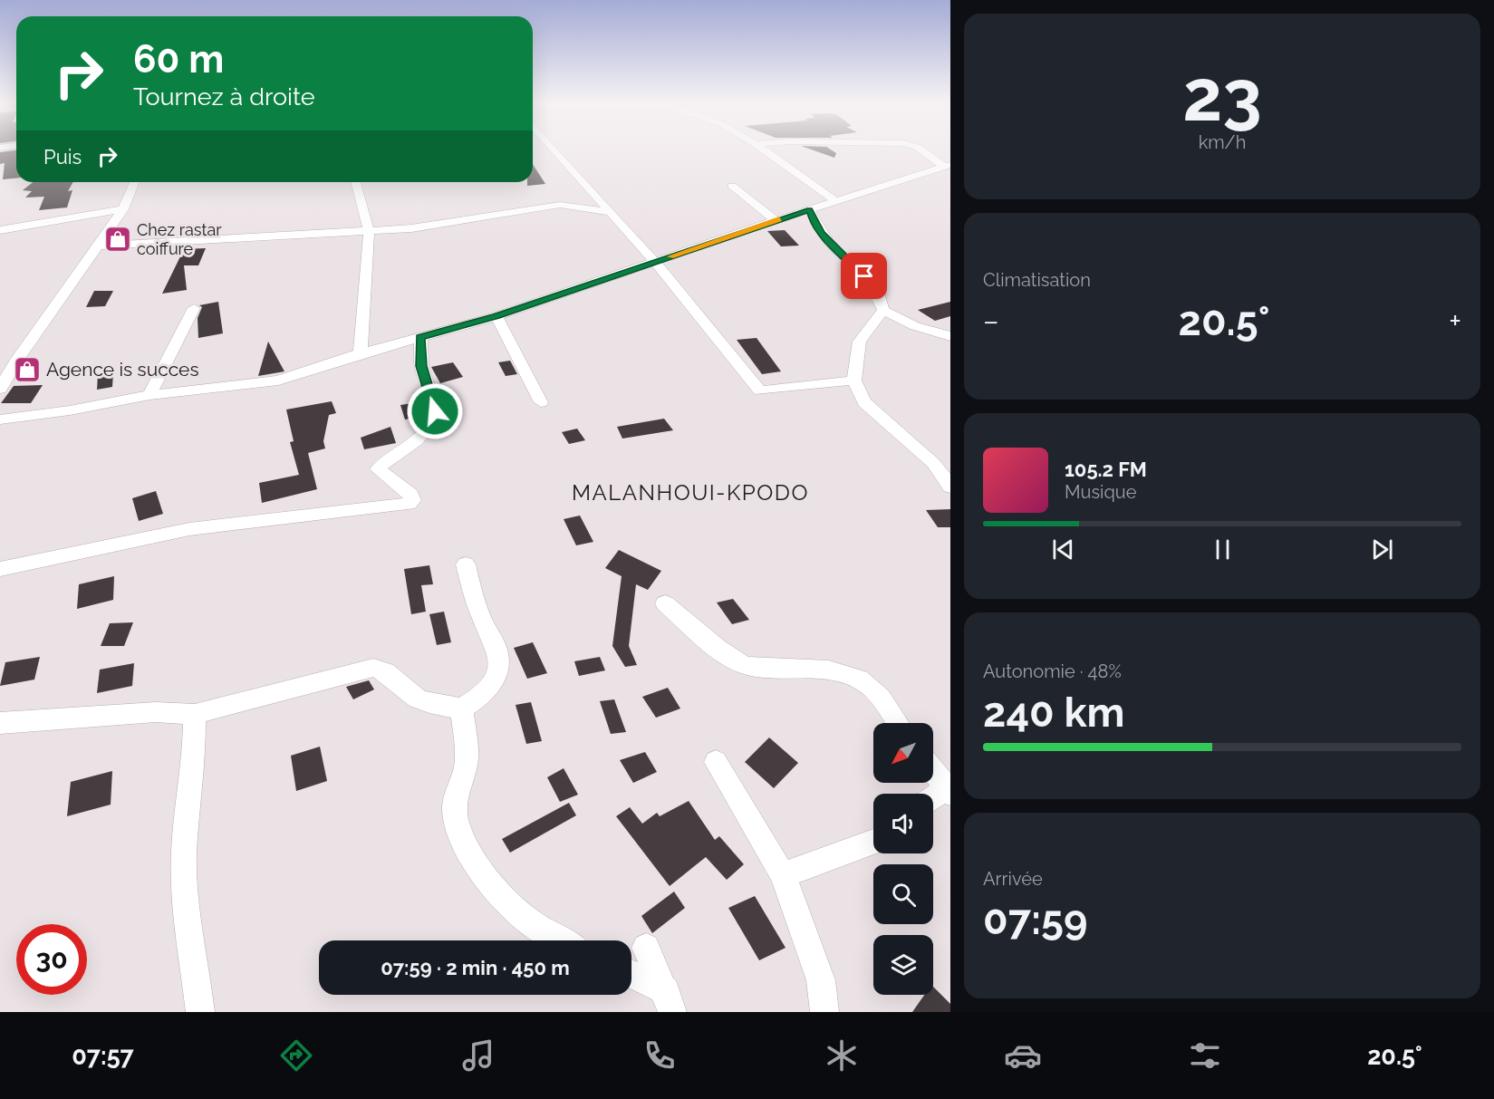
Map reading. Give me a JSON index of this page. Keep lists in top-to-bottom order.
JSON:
{
  "districts": ["MALANHOUI-KPODO"],
  "places": {
    "shop": ["Chez rastar coiffure", "Agence is succes"]
  },
  "north": "bottom left",
  "page": {
    "tile": [
      ["23", "km/h"],
      "Climatisation",
      ["Autonomie · 48%", "240 km"],
      ["Arrivée", "07:59"]
    ],
    "turn": ["60 m", "Tournez à droite"],
    "then": "Puis",
    "heat": ["−", "20.5°", "+"],
    "song": ["105.2 FM", "Musique"],
    "limit": "30",
    "trip": "07:59 · 2 min · 450 m",
    "tabs": ["07:57", "20.5°"]
  }
}
